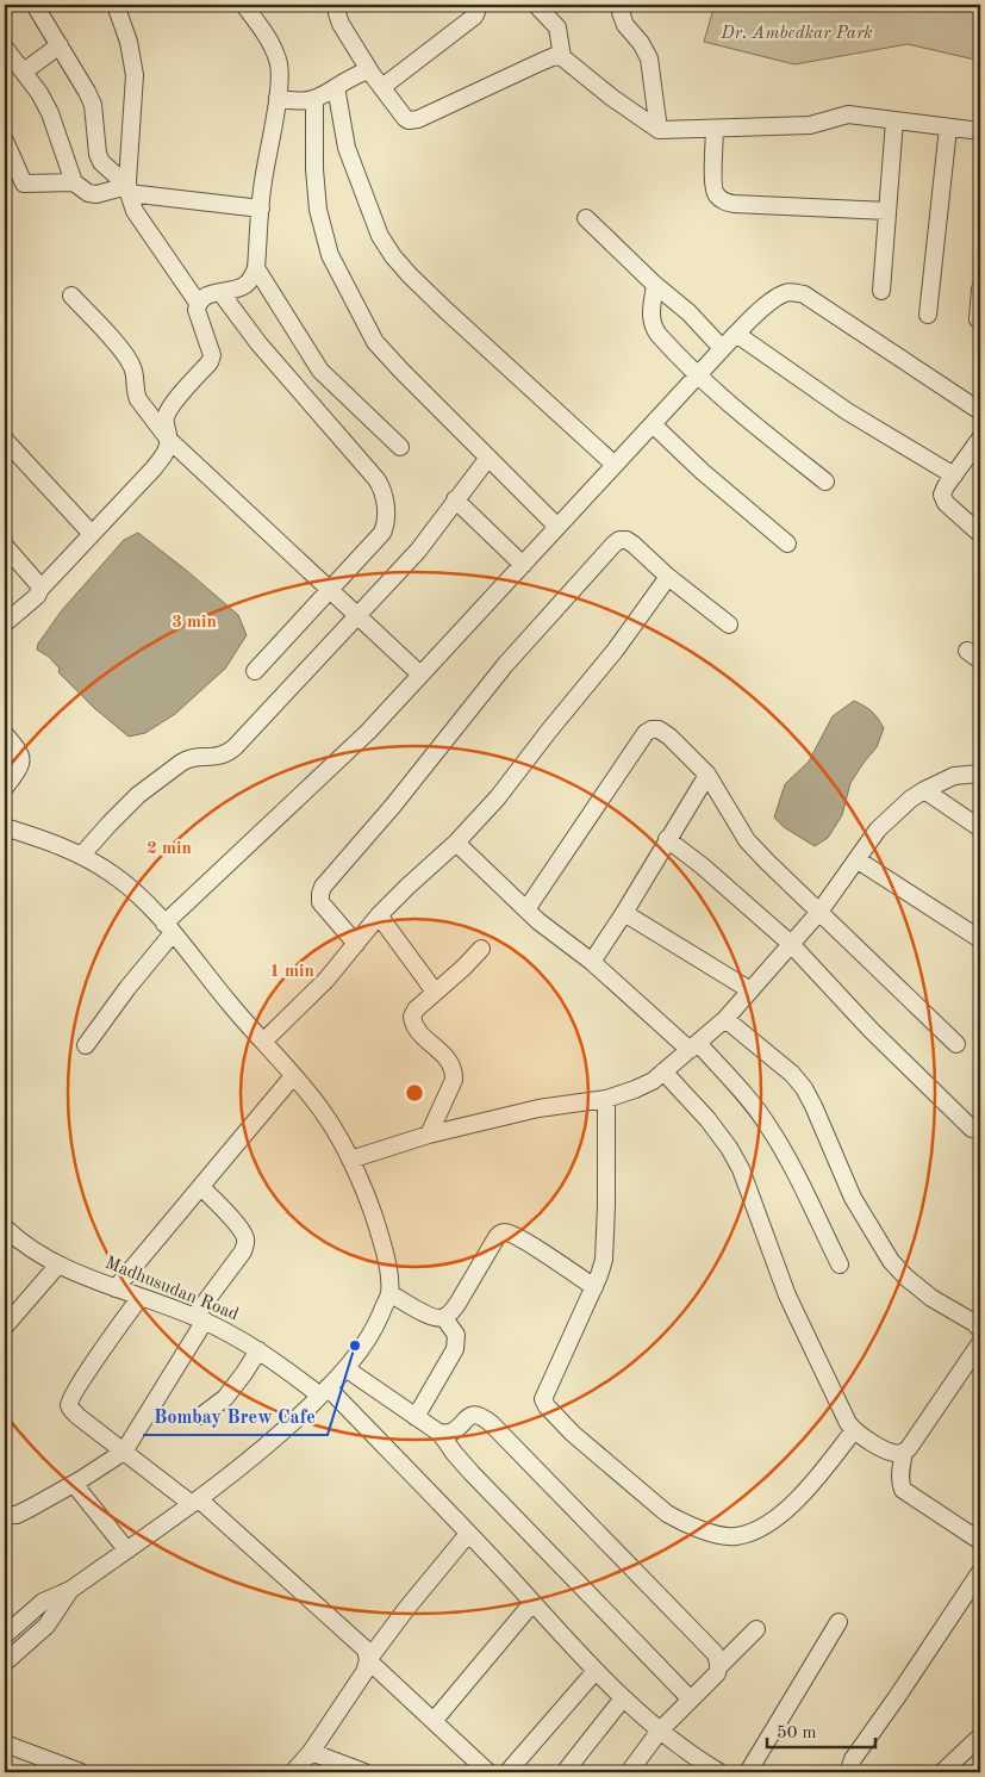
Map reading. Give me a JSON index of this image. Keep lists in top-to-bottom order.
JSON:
{
  "streets": {
    "street": ["Madhusudan Road"]
  },
  "parks": ["Dr. Ambedkar Park"],
  "places": ["Bombay Brew Cafe"],
  "scale_bar": "50 m",
  "rings": ["3 min", "2 min", "1 min"]
}
